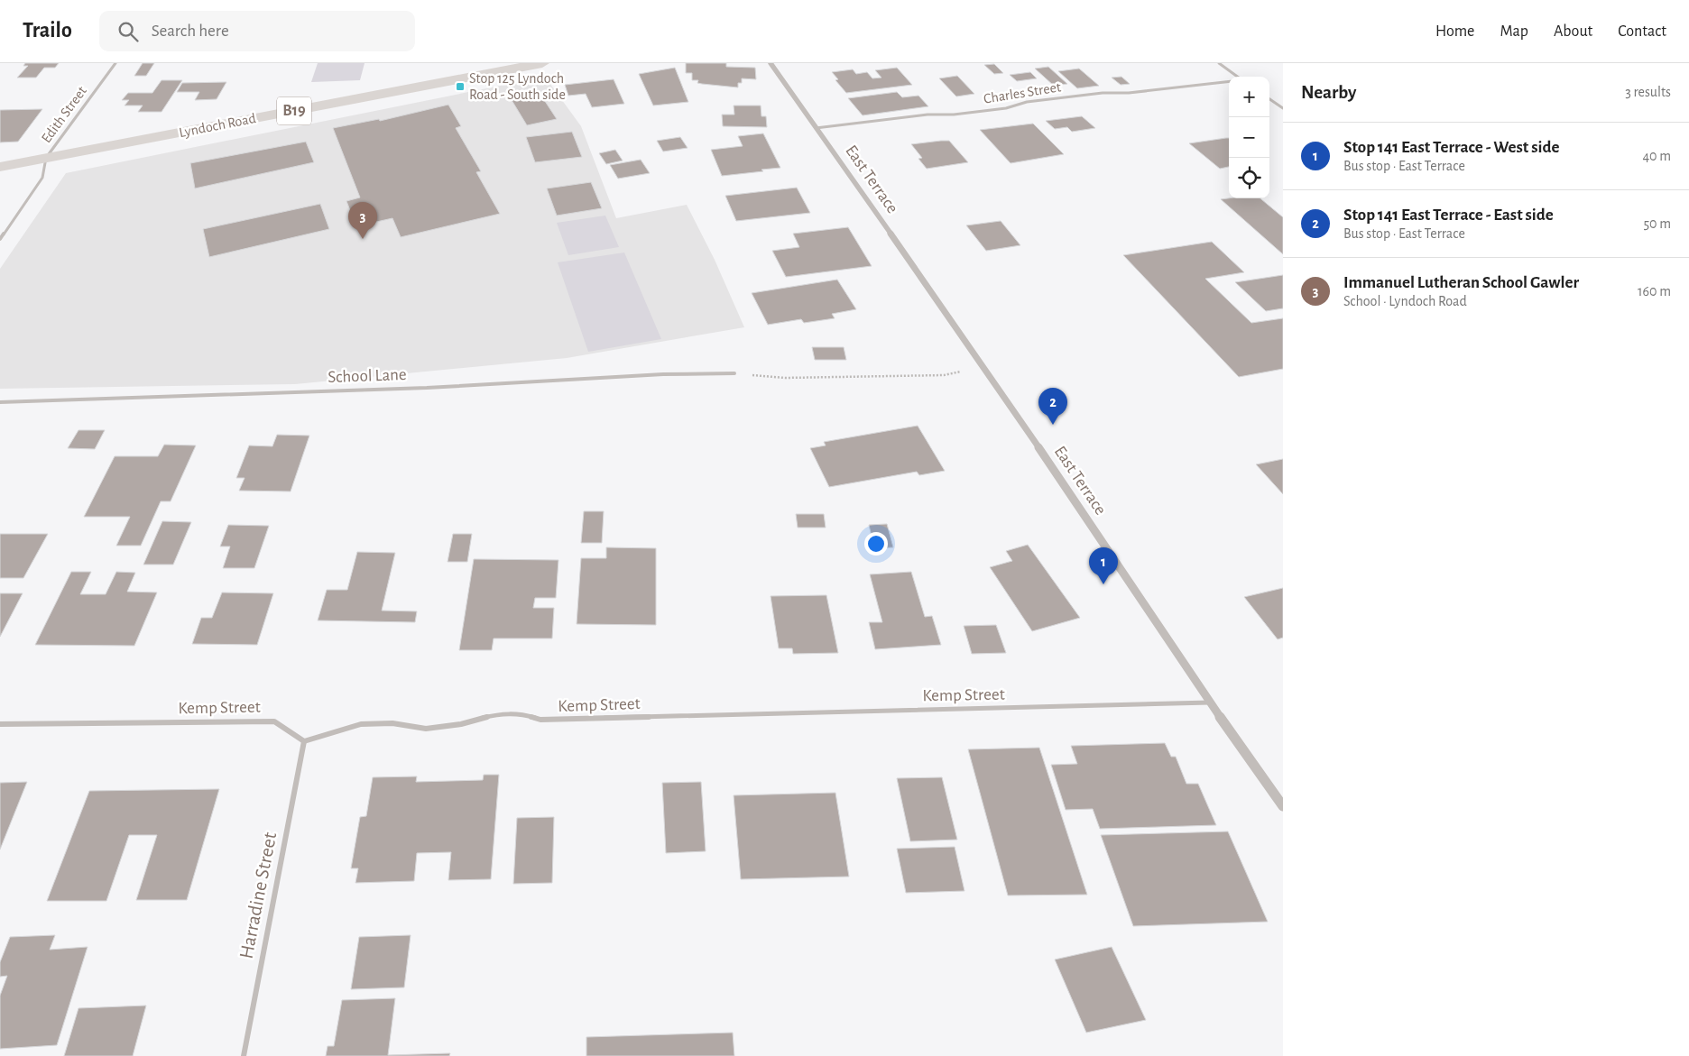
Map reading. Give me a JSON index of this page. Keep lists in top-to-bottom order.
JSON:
{
  "streets": {
    "main road": ["B19", "Lyndoch Road"],
    "street": [
      "Charles Street",
      "Edith Street",
      "East Terrace",
      "School Lane",
      "Kemp Street",
      "Harradine Street"
    ]
  },
  "crossings": [
    ["Charles Street", "East Terrace"],
    ["Edith Street", "Lyndoch Road"],
    ["East Terrace", "Kemp Street"],
    ["Kemp Street", "Harradine Street"]
  ],
  "places": {
    "transit": ["Stop 125 Lyndoch Road - South side"]
  },
  "page": {
    "header": "Trailo",
    "search": "Search here",
    "nav": [
      "Home",
      "Map",
      "About",
      "Contact"
    ],
    "heading": ["Nearby", "3 results"],
    "map_buttons": ["+", "−"],
    "list": [
      {
        "mark": "1",
        "name": "Stop 141 East Terrace - West side",
        "note": "Bus stop · East Terrace",
        "value": "40 m"
      },
      {
        "mark": "2",
        "name": "Stop 141 East Terrace - East side",
        "note": "Bus stop · East Terrace",
        "value": "50 m"
      },
      {
        "mark": "3",
        "name": "Immanuel Lutheran School Gawler",
        "note": "School · Lyndoch Road",
        "value": "160 m"
      }
    ],
    "pins": ["3", "2", "1"]
  }
}
